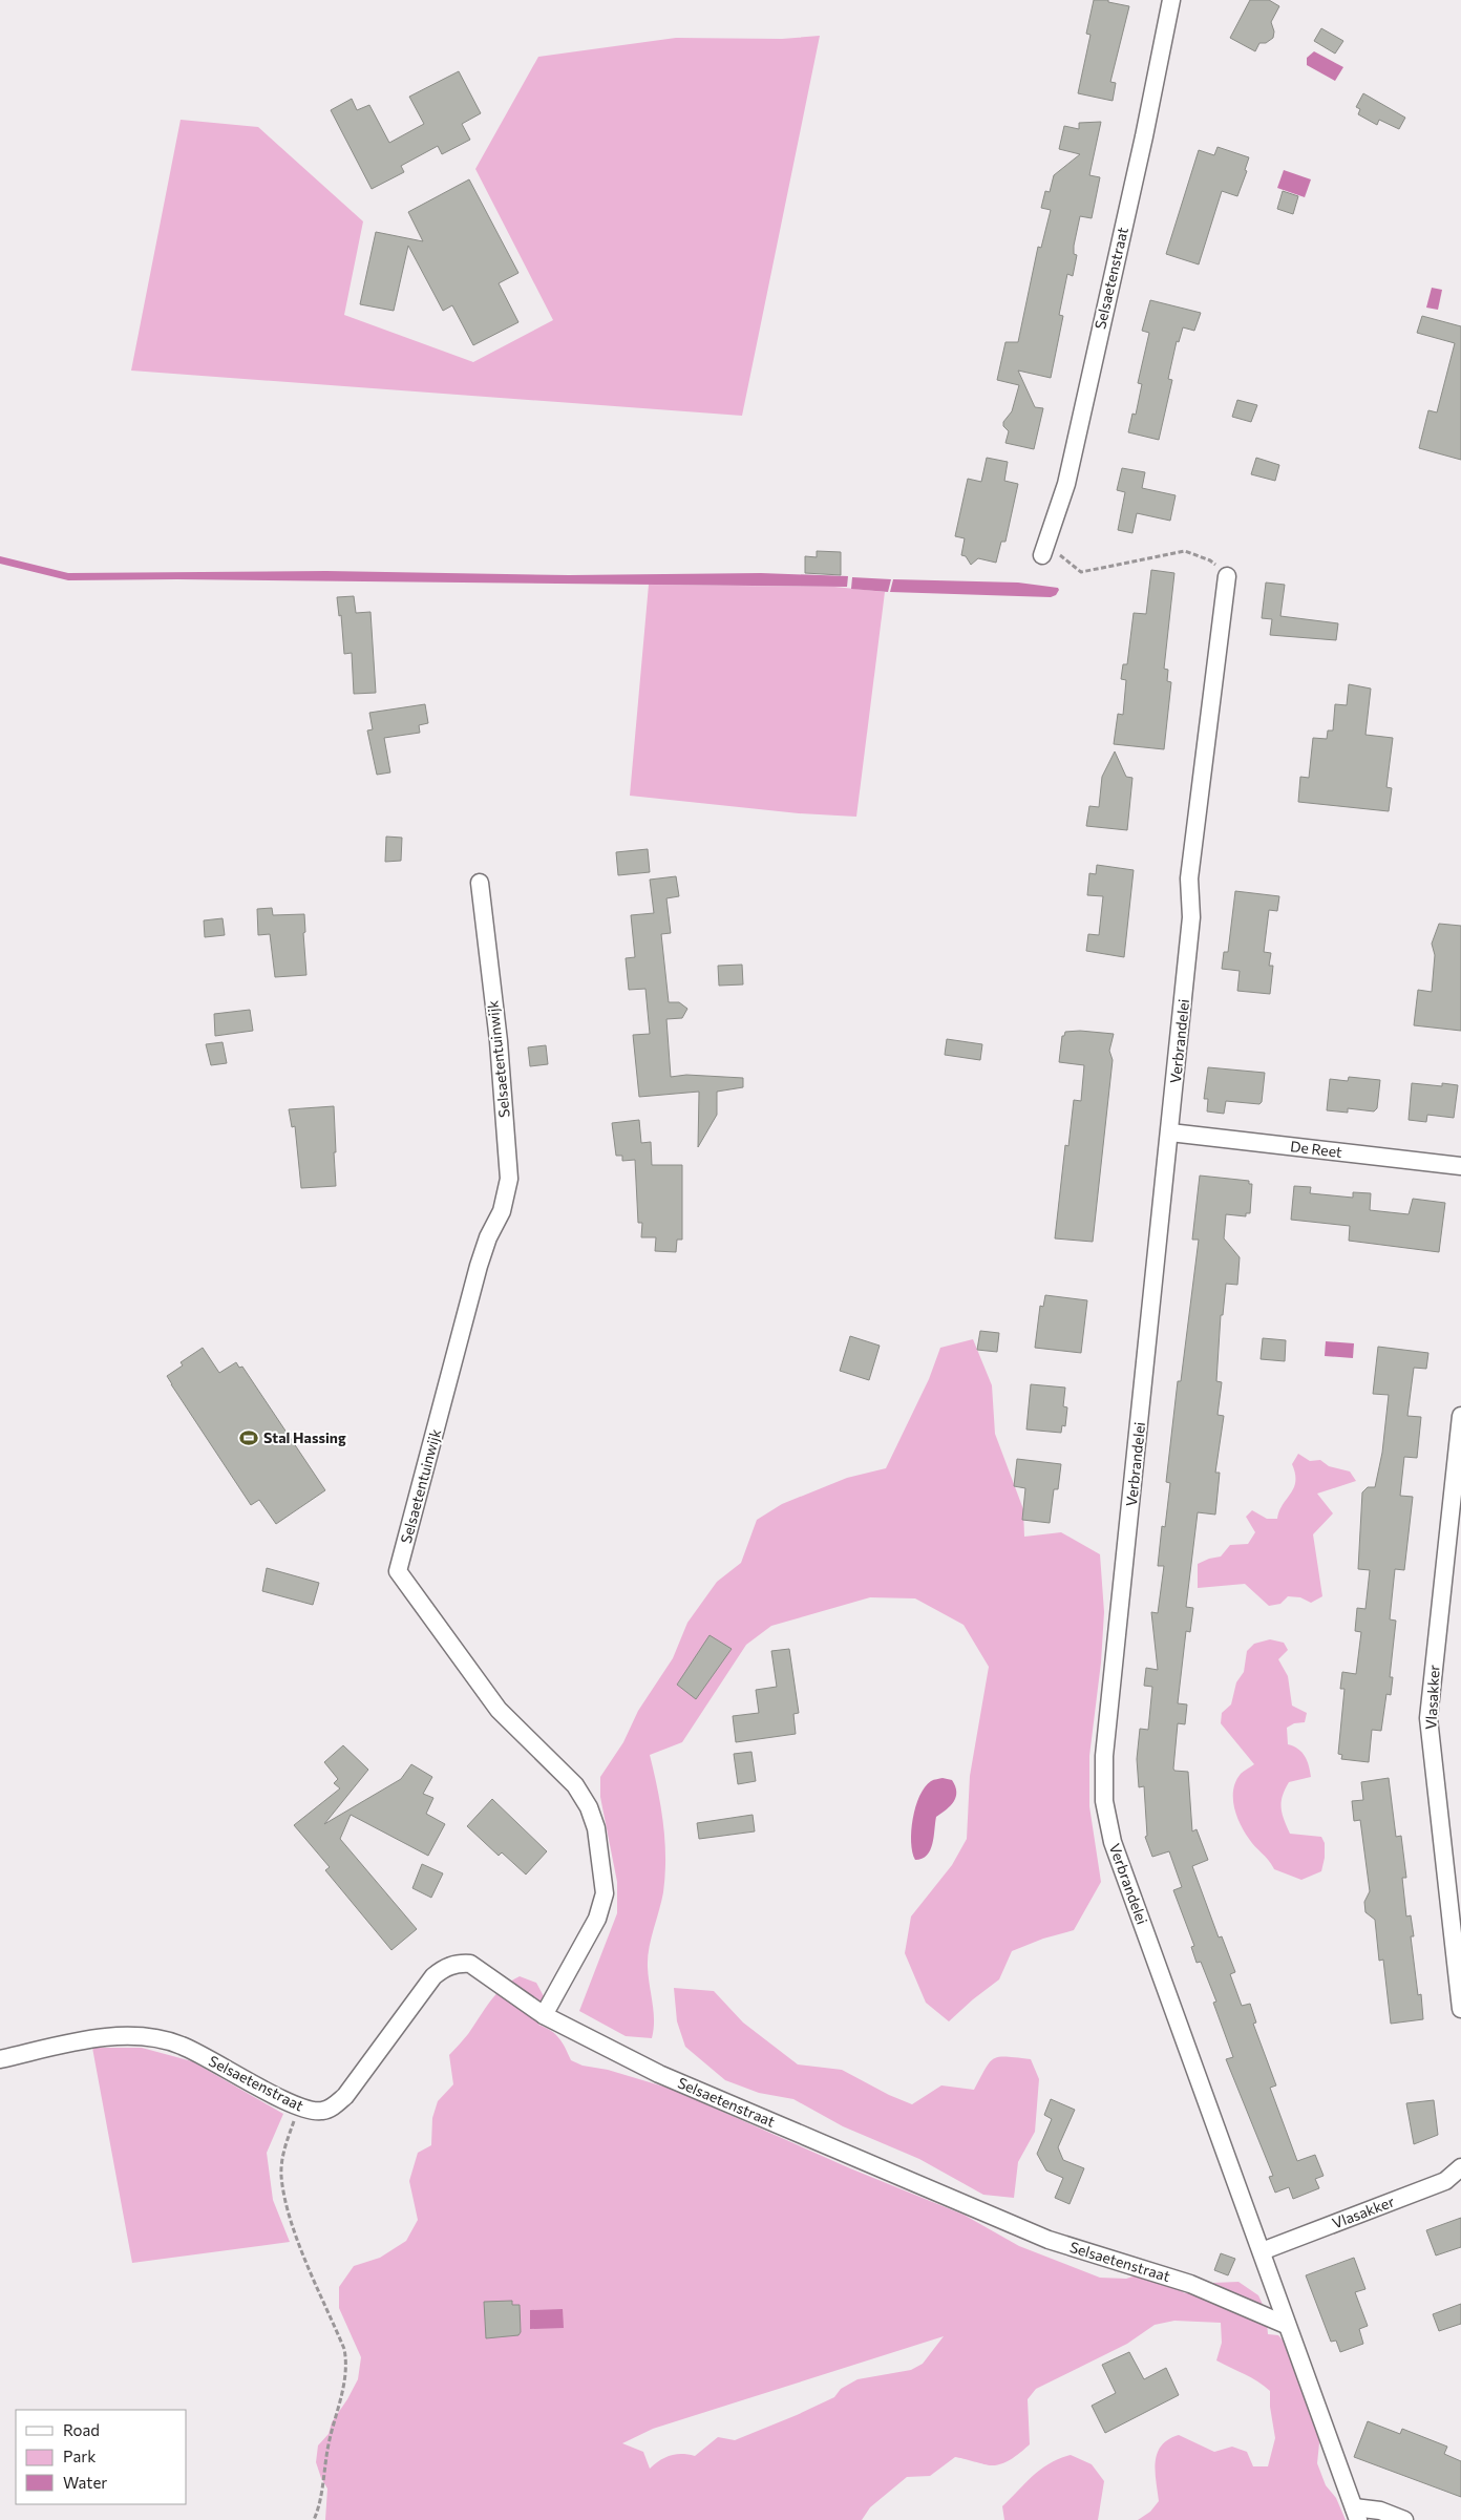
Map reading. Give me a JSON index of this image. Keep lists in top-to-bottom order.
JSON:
{
  "streets": {
    "street": [
      "Selsaetenstraat",
      "Verbrandelei",
      "Selsaetentuinwijk",
      "De Reet",
      "Vlasakker"
    ]
  },
  "crossings": [
    ["Selsaetenstraat", "Verbrandelei"],
    ["Selsaetenstraat", "Selsaetentuinwijk"],
    ["Verbrandelei", "De Reet"],
    ["Verbrandelei", "Vlasakker"]
  ],
  "places": {
    "sports": ["Stal Hassing"]
  },
  "legend": ["Road", "Park", "Water"]
}
